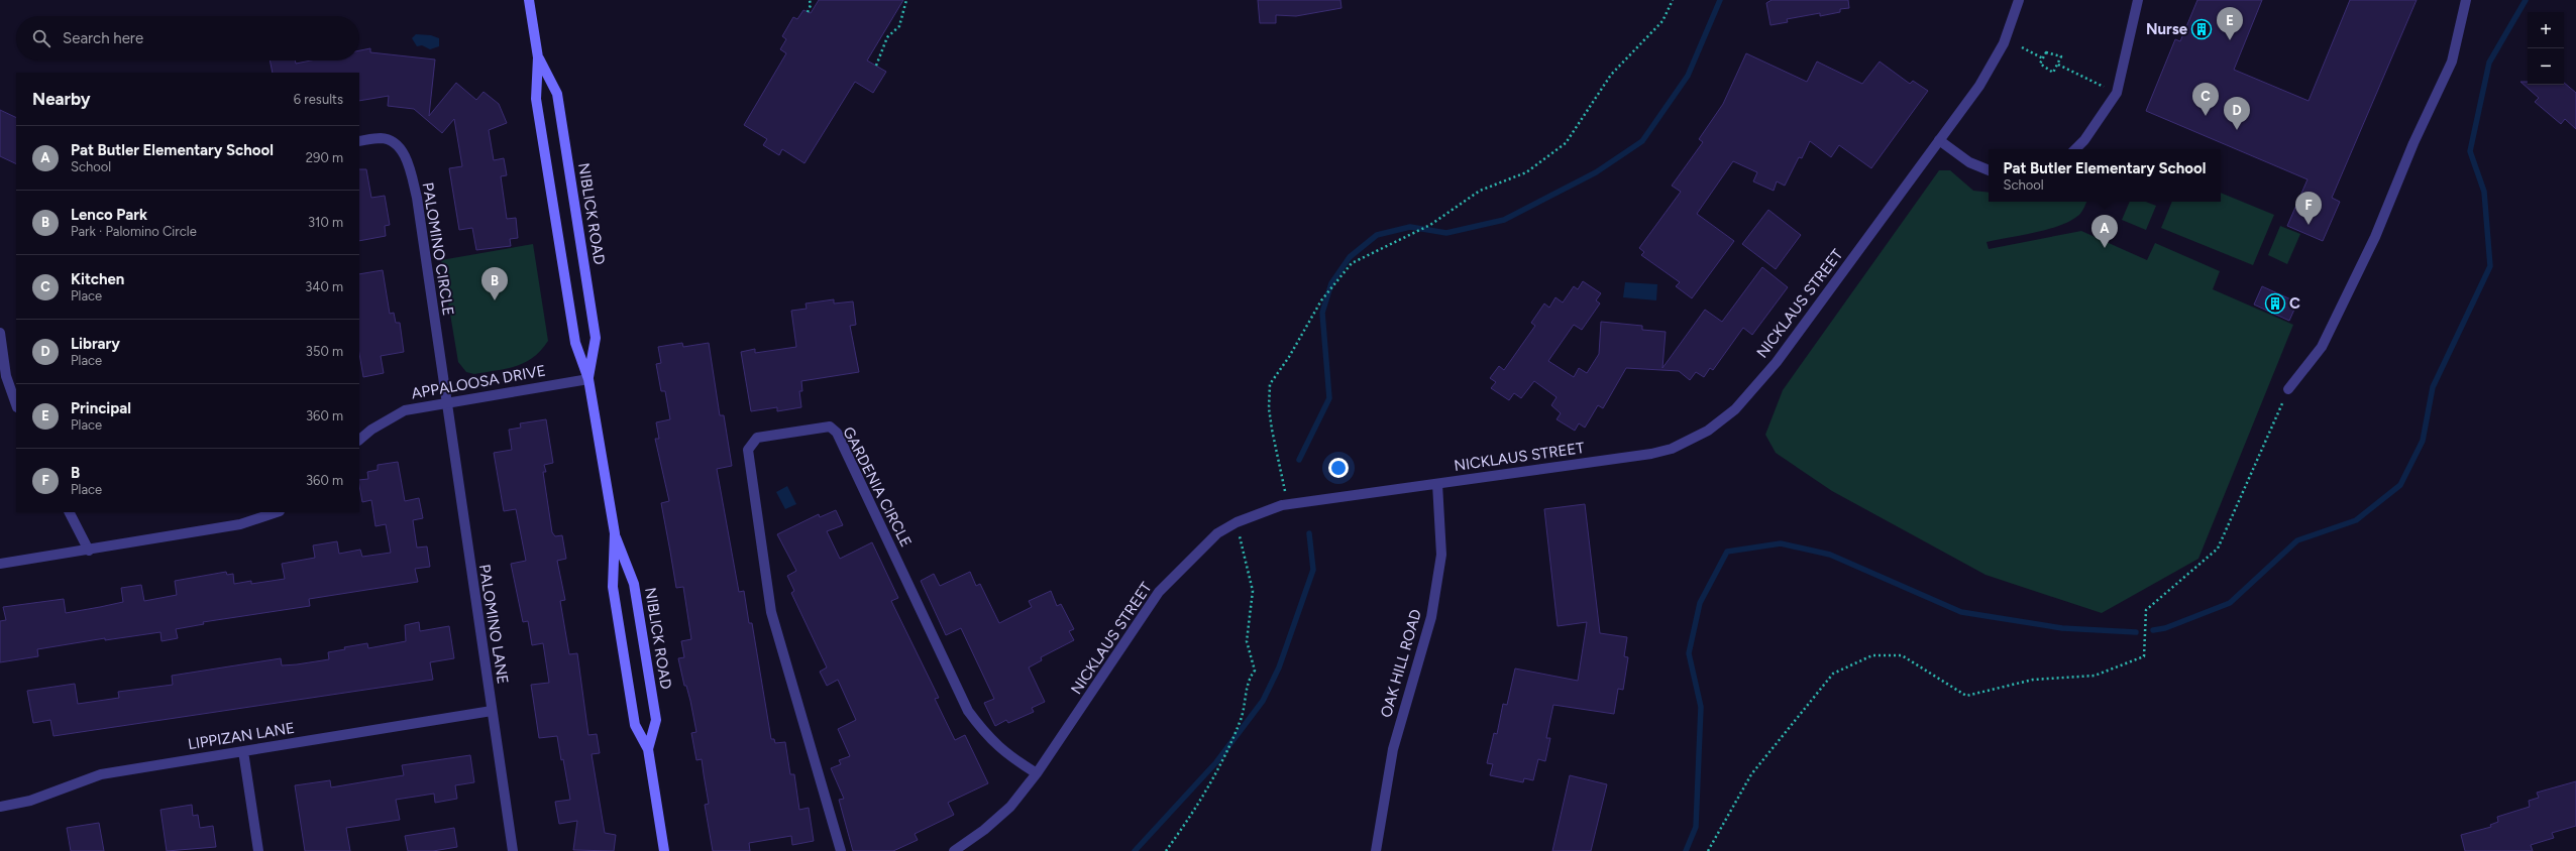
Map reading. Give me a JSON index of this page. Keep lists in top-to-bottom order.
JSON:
{
  "streets": {
    "main road": ["NIBLICK ROAD"],
    "street": [
      "PALOMINO CIRCLE",
      "NICKLAUS STREET",
      "APPALOOSA DRIVE",
      "GARDENIA CIRCLE",
      "PALOMINO LANE",
      "OAK HILL ROAD",
      "LIPPIZAN LANE"
    ]
  },
  "crossings": [
    ["NIBLICK ROAD", "APPALOOSA DRIVE"],
    ["PALOMINO CIRCLE", "APPALOOSA DRIVE"],
    ["PALOMINO CIRCLE", "PALOMINO LANE"],
    ["NICKLAUS STREET", "GARDENIA CIRCLE"],
    ["NICKLAUS STREET", "OAK HILL ROAD"],
    ["APPALOOSA DRIVE", "PALOMINO LANE"],
    ["PALOMINO LANE", "LIPPIZAN LANE"]
  ],
  "places": {
    "building": ["Nurse", "C"]
  },
  "page": {
    "pins": [
      "E",
      "C",
      "D",
      "F",
      "A",
      "B"
    ],
    "map_buttons": ["+", "−"],
    "search": "Search here",
    "heading": ["Nearby", "6 results"],
    "list": [
      {
        "mark": "A",
        "name": "Pat Butler Elementary School",
        "note": "School",
        "value": "290 m"
      },
      {
        "mark": "B",
        "name": "Lenco Park",
        "note": "Park · Palomino Circle",
        "value": "310 m"
      },
      {
        "mark": "C",
        "name": "Kitchen",
        "note": "Place",
        "value": "340 m"
      },
      {
        "mark": "D",
        "name": "Library",
        "note": "Place",
        "value": "350 m"
      },
      {
        "mark": "E",
        "name": "Principal",
        "note": "Place",
        "value": "360 m"
      },
      {
        "mark": "F",
        "name": "B",
        "note": "Place",
        "value": "360 m"
      }
    ],
    "popup": ["Pat Butler Elementary School", "School"]
  }
}
